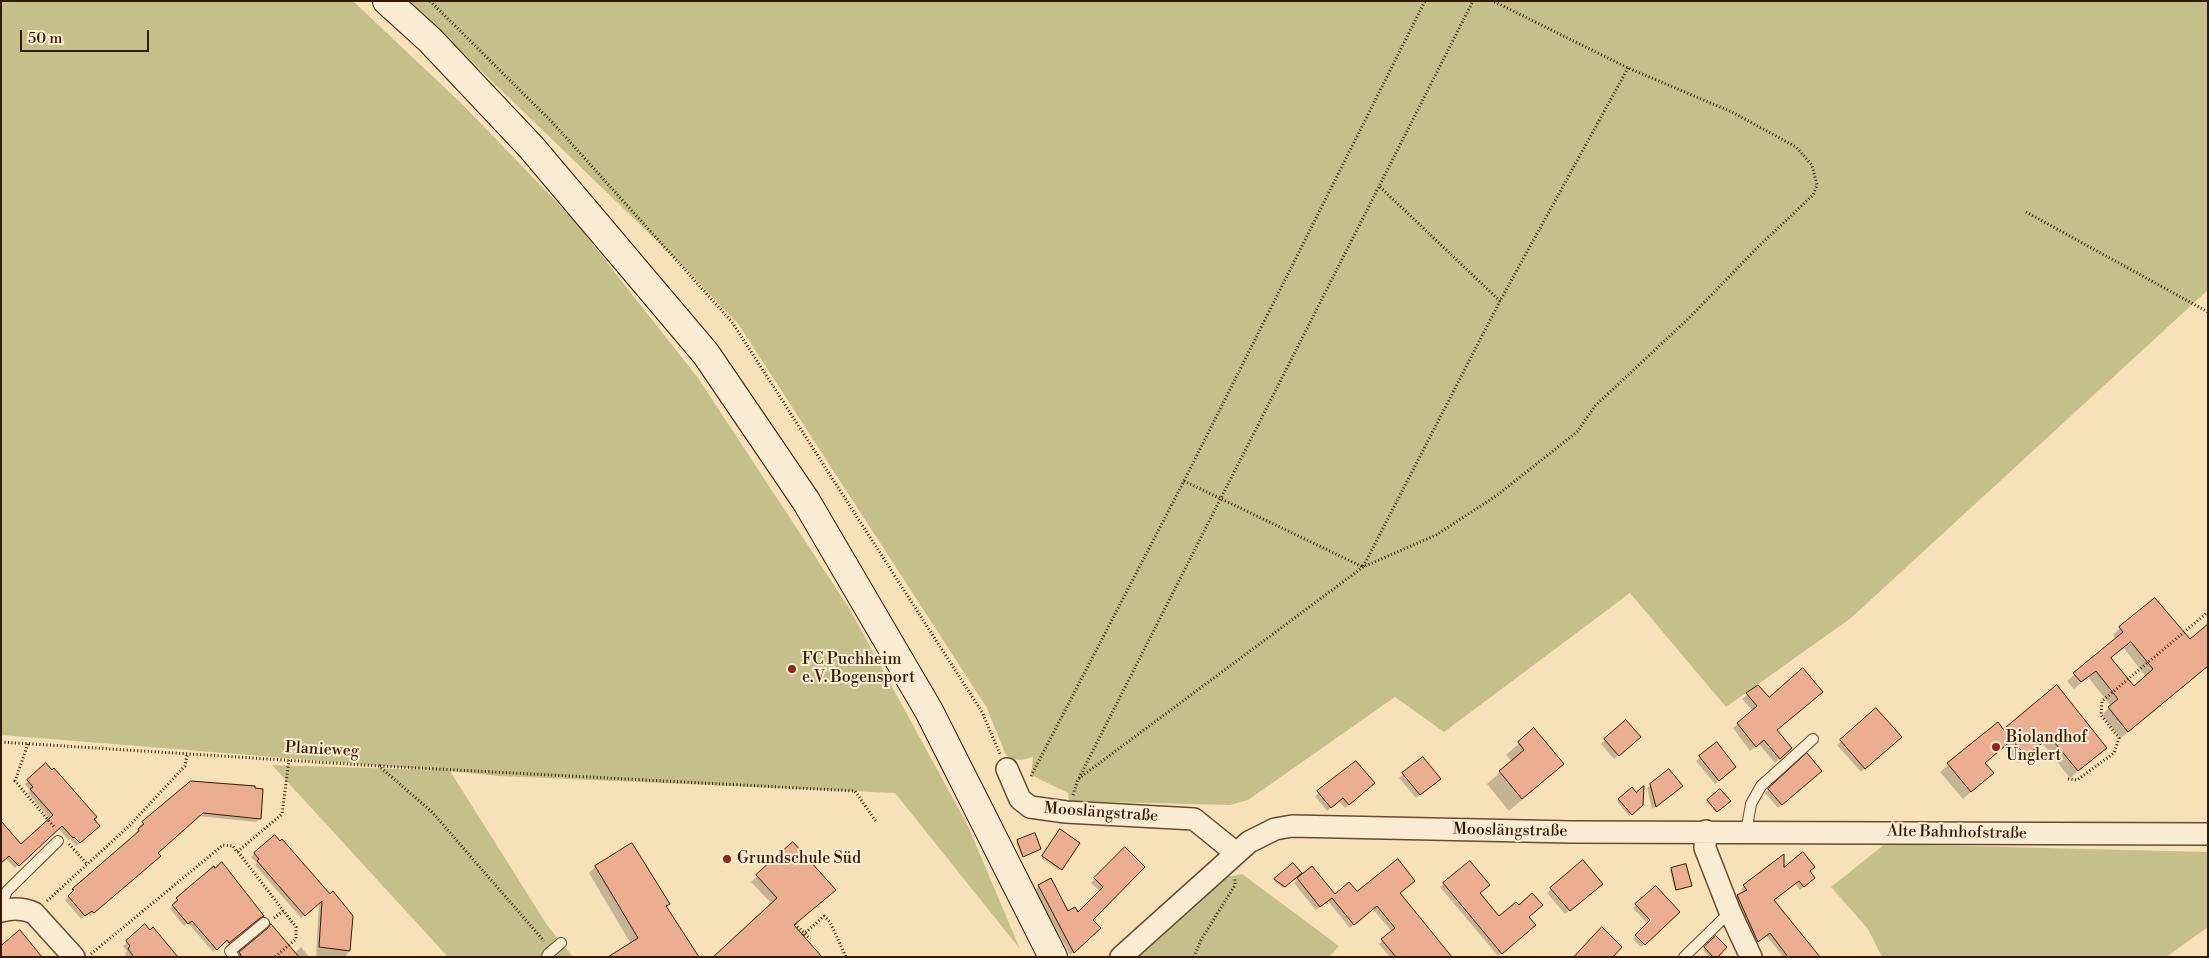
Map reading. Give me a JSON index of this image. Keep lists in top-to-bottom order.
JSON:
{
  "streets": {
    "street": ["Mooslängstraße", "Alte Bahnhofstraße"],
    "path": ["Planieweg"]
  },
  "crossings": [
    ["Mooslängstraße", "Alte Bahnhofstraße"]
  ],
  "places": ["FC Puchheim e.V. Bogensport", "Biolandhof Unglert", "Grundschule Süd"],
  "scale_bar": "50 m"
}
